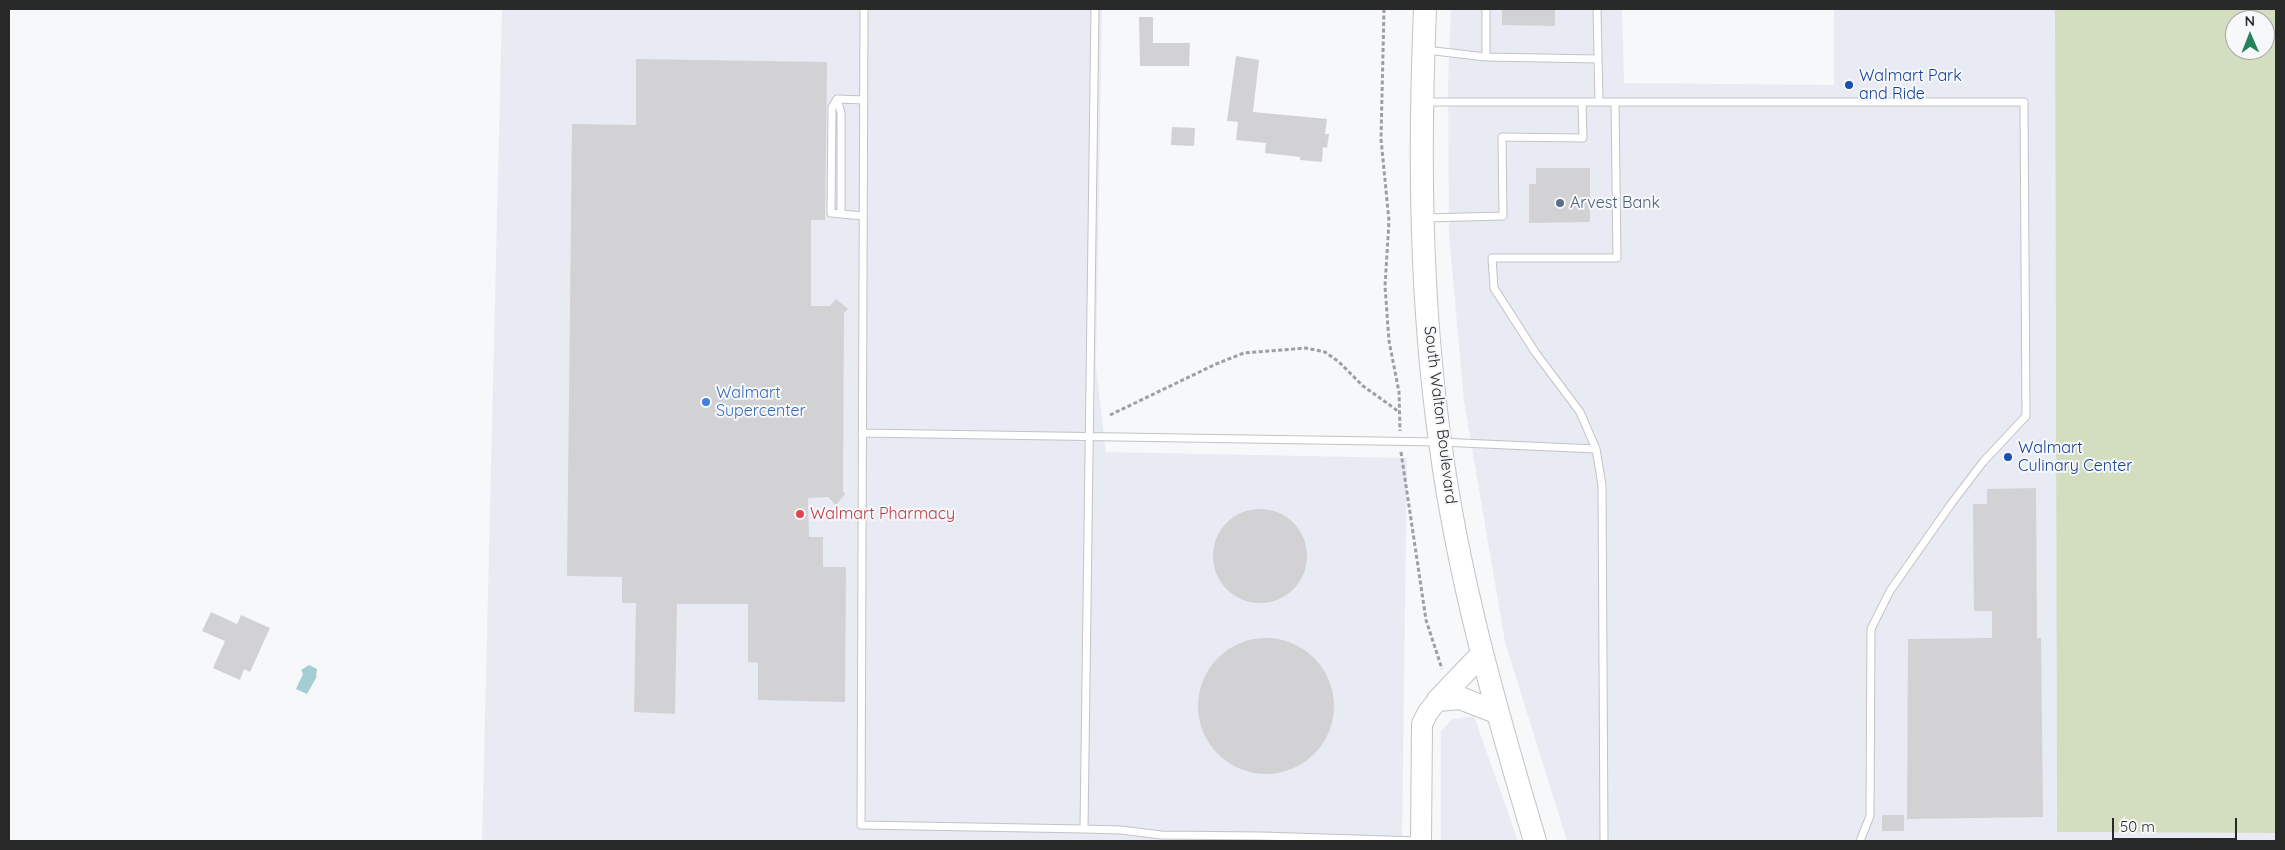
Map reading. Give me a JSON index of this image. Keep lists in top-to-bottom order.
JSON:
{
  "streets": {
    "main road": ["South Walton Boulevard"]
  },
  "places": [
    "Walmart Park and Ride",
    "Arvest Bank",
    "Walmart Supercenter",
    "Walmart Culinary Center",
    "Walmart Pharmacy"
  ],
  "scale_bar": "50 m",
  "north": "top"
}
